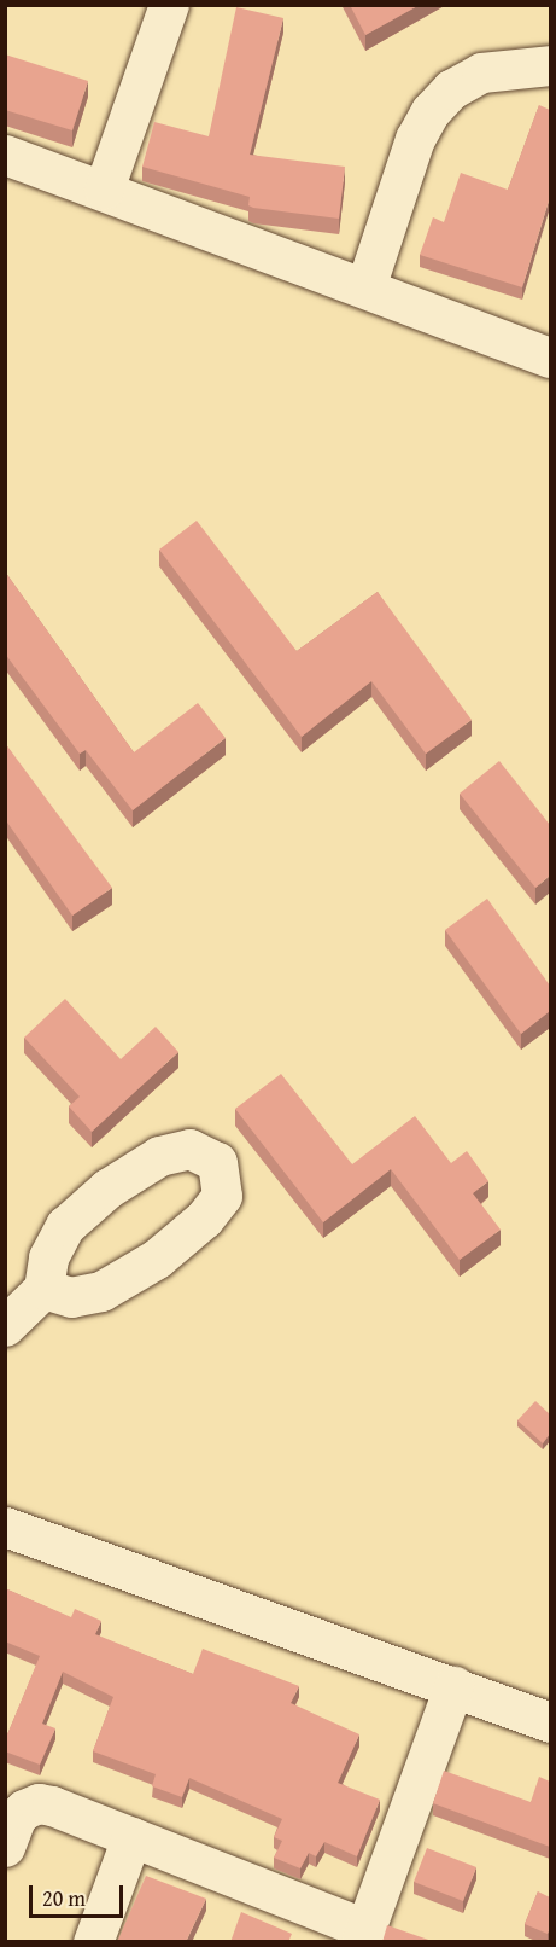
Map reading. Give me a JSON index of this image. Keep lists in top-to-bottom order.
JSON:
{
  "scale_bar": "20 m"
}
